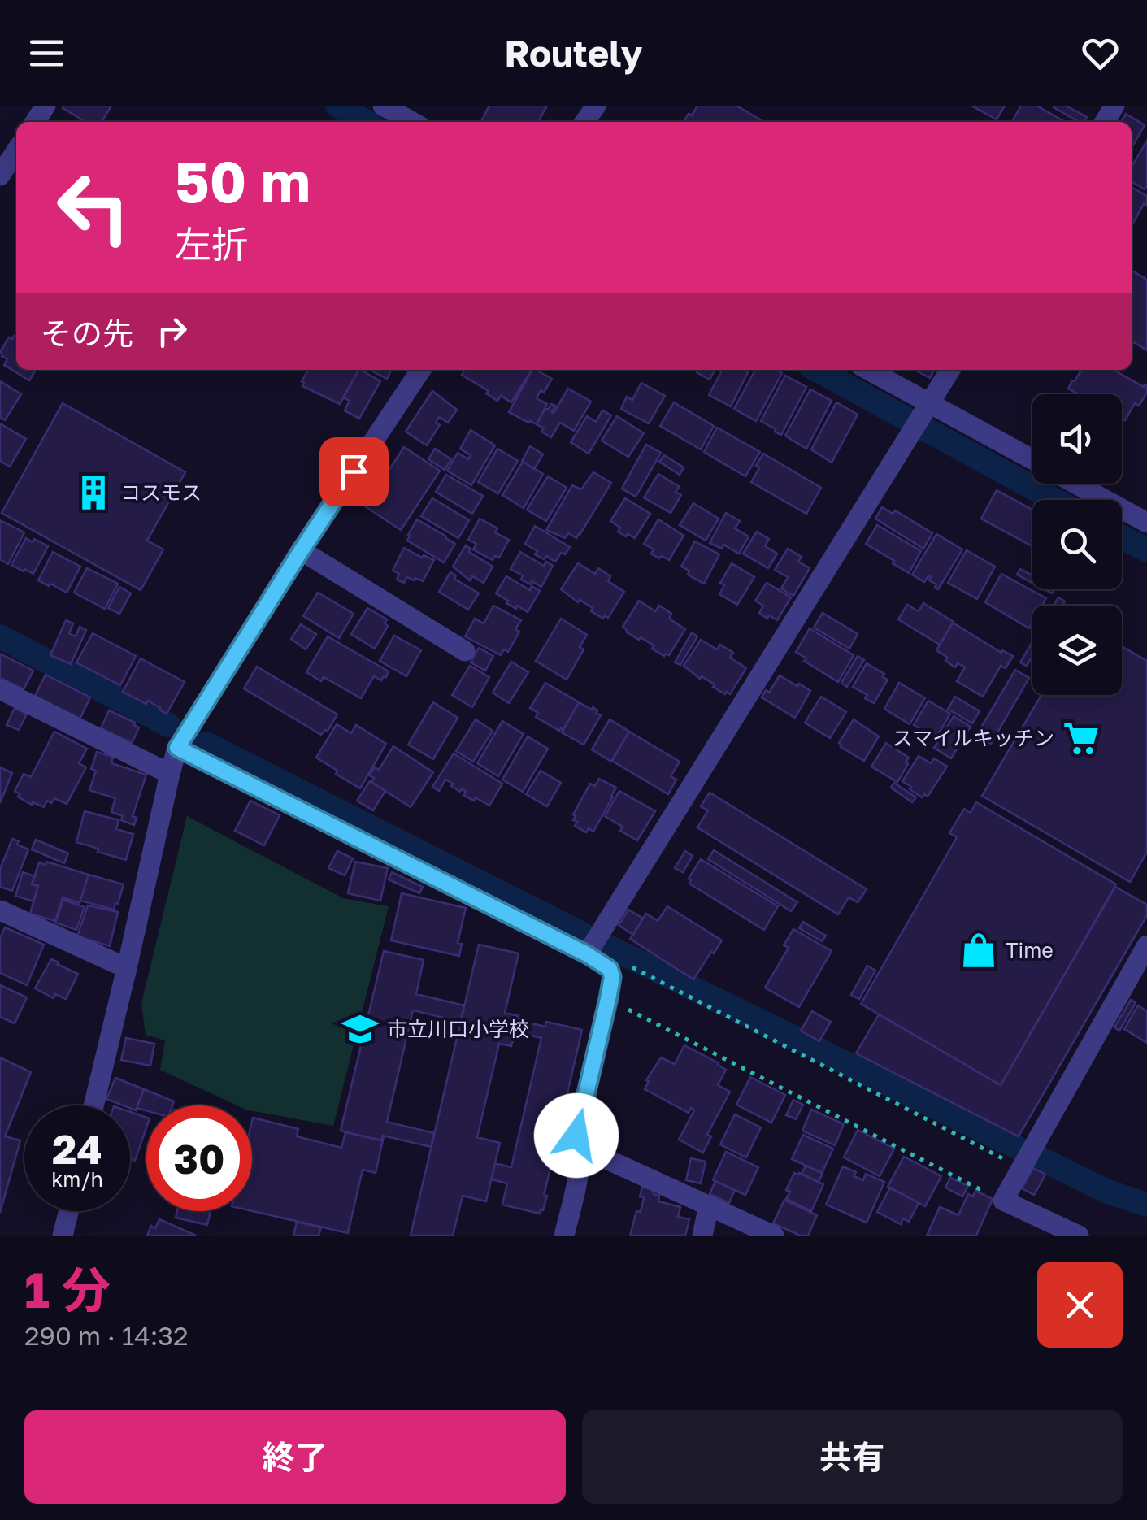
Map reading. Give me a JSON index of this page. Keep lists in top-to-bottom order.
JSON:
{
  "places": {
    "building": ["コスモス"],
    "supermarket": ["スマイルキッチン"],
    "shop": ["Time"],
    "school or university": ["市立川口小学校"]
  },
  "page": {
    "header": "Routely",
    "turn": ["50 m", "左折"],
    "then": "その先",
    "speed": "24 km/h",
    "limit": "30",
    "heading": ["1 分", "290 m · 14:32"],
    "buttons": ["終了", "共有"]
  }
}
